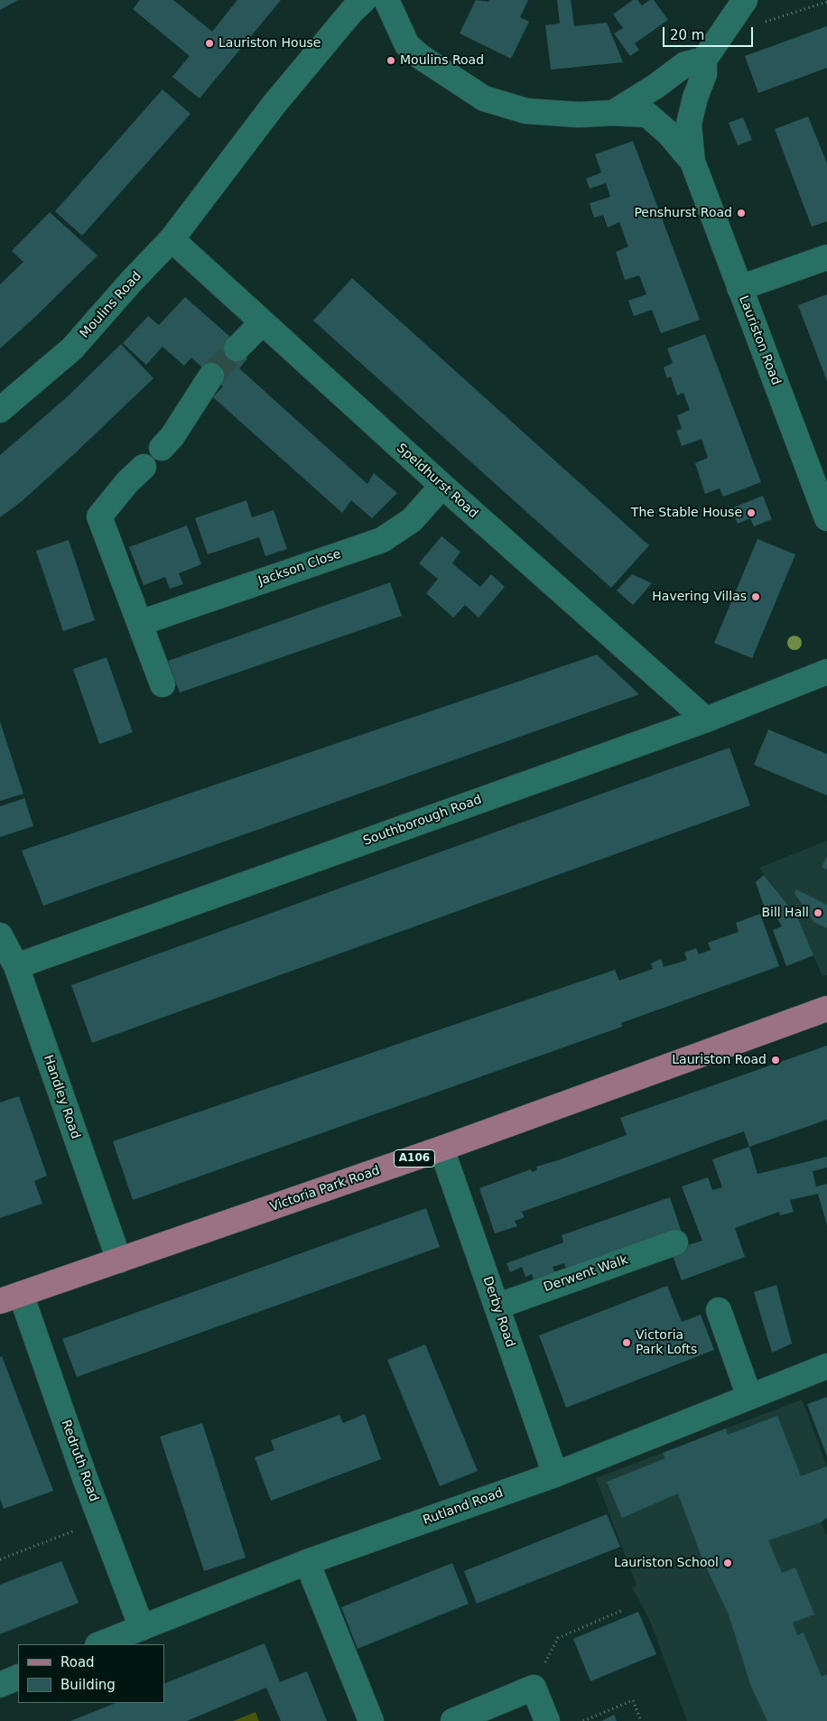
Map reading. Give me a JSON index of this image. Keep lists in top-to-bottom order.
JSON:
{
  "streets": {
    "main road": ["A106", "Victoria Park Road"],
    "street": [
      "Moulins Road",
      "Lauriston Road",
      "Speldhurst Road",
      "Jackson Close",
      "Southborough Road",
      "Handley Road",
      "Derwent Walk",
      "Derby Road",
      "Redruth Road",
      "Rutland Road"
    ]
  },
  "crossings": [
    ["Moulins Road", "Speldhurst Road"],
    ["Speldhurst Road", "Jackson Close"],
    ["Speldhurst Road", "Southborough Road"],
    ["Southborough Road", "Handley Road"],
    ["Handley Road", "Victoria Park Road"],
    ["Victoria Park Road", "Derby Road"],
    ["Victoria Park Road", "Redruth Road"],
    ["Derwent Walk", "Derby Road"],
    ["Derby Road", "Rutland Road"],
    ["Redruth Road", "Rutland Road"]
  ],
  "places": [
    "Lauriston House",
    "Moulins Road",
    "Penshurst Road",
    "The Stable House",
    "Havering Villas",
    "Bill Hall",
    "Lauriston Road",
    "Victoria Park Lofts",
    "Lauriston School"
  ],
  "legend": ["Road", "Building"],
  "scale_bar": "20 m"
}
